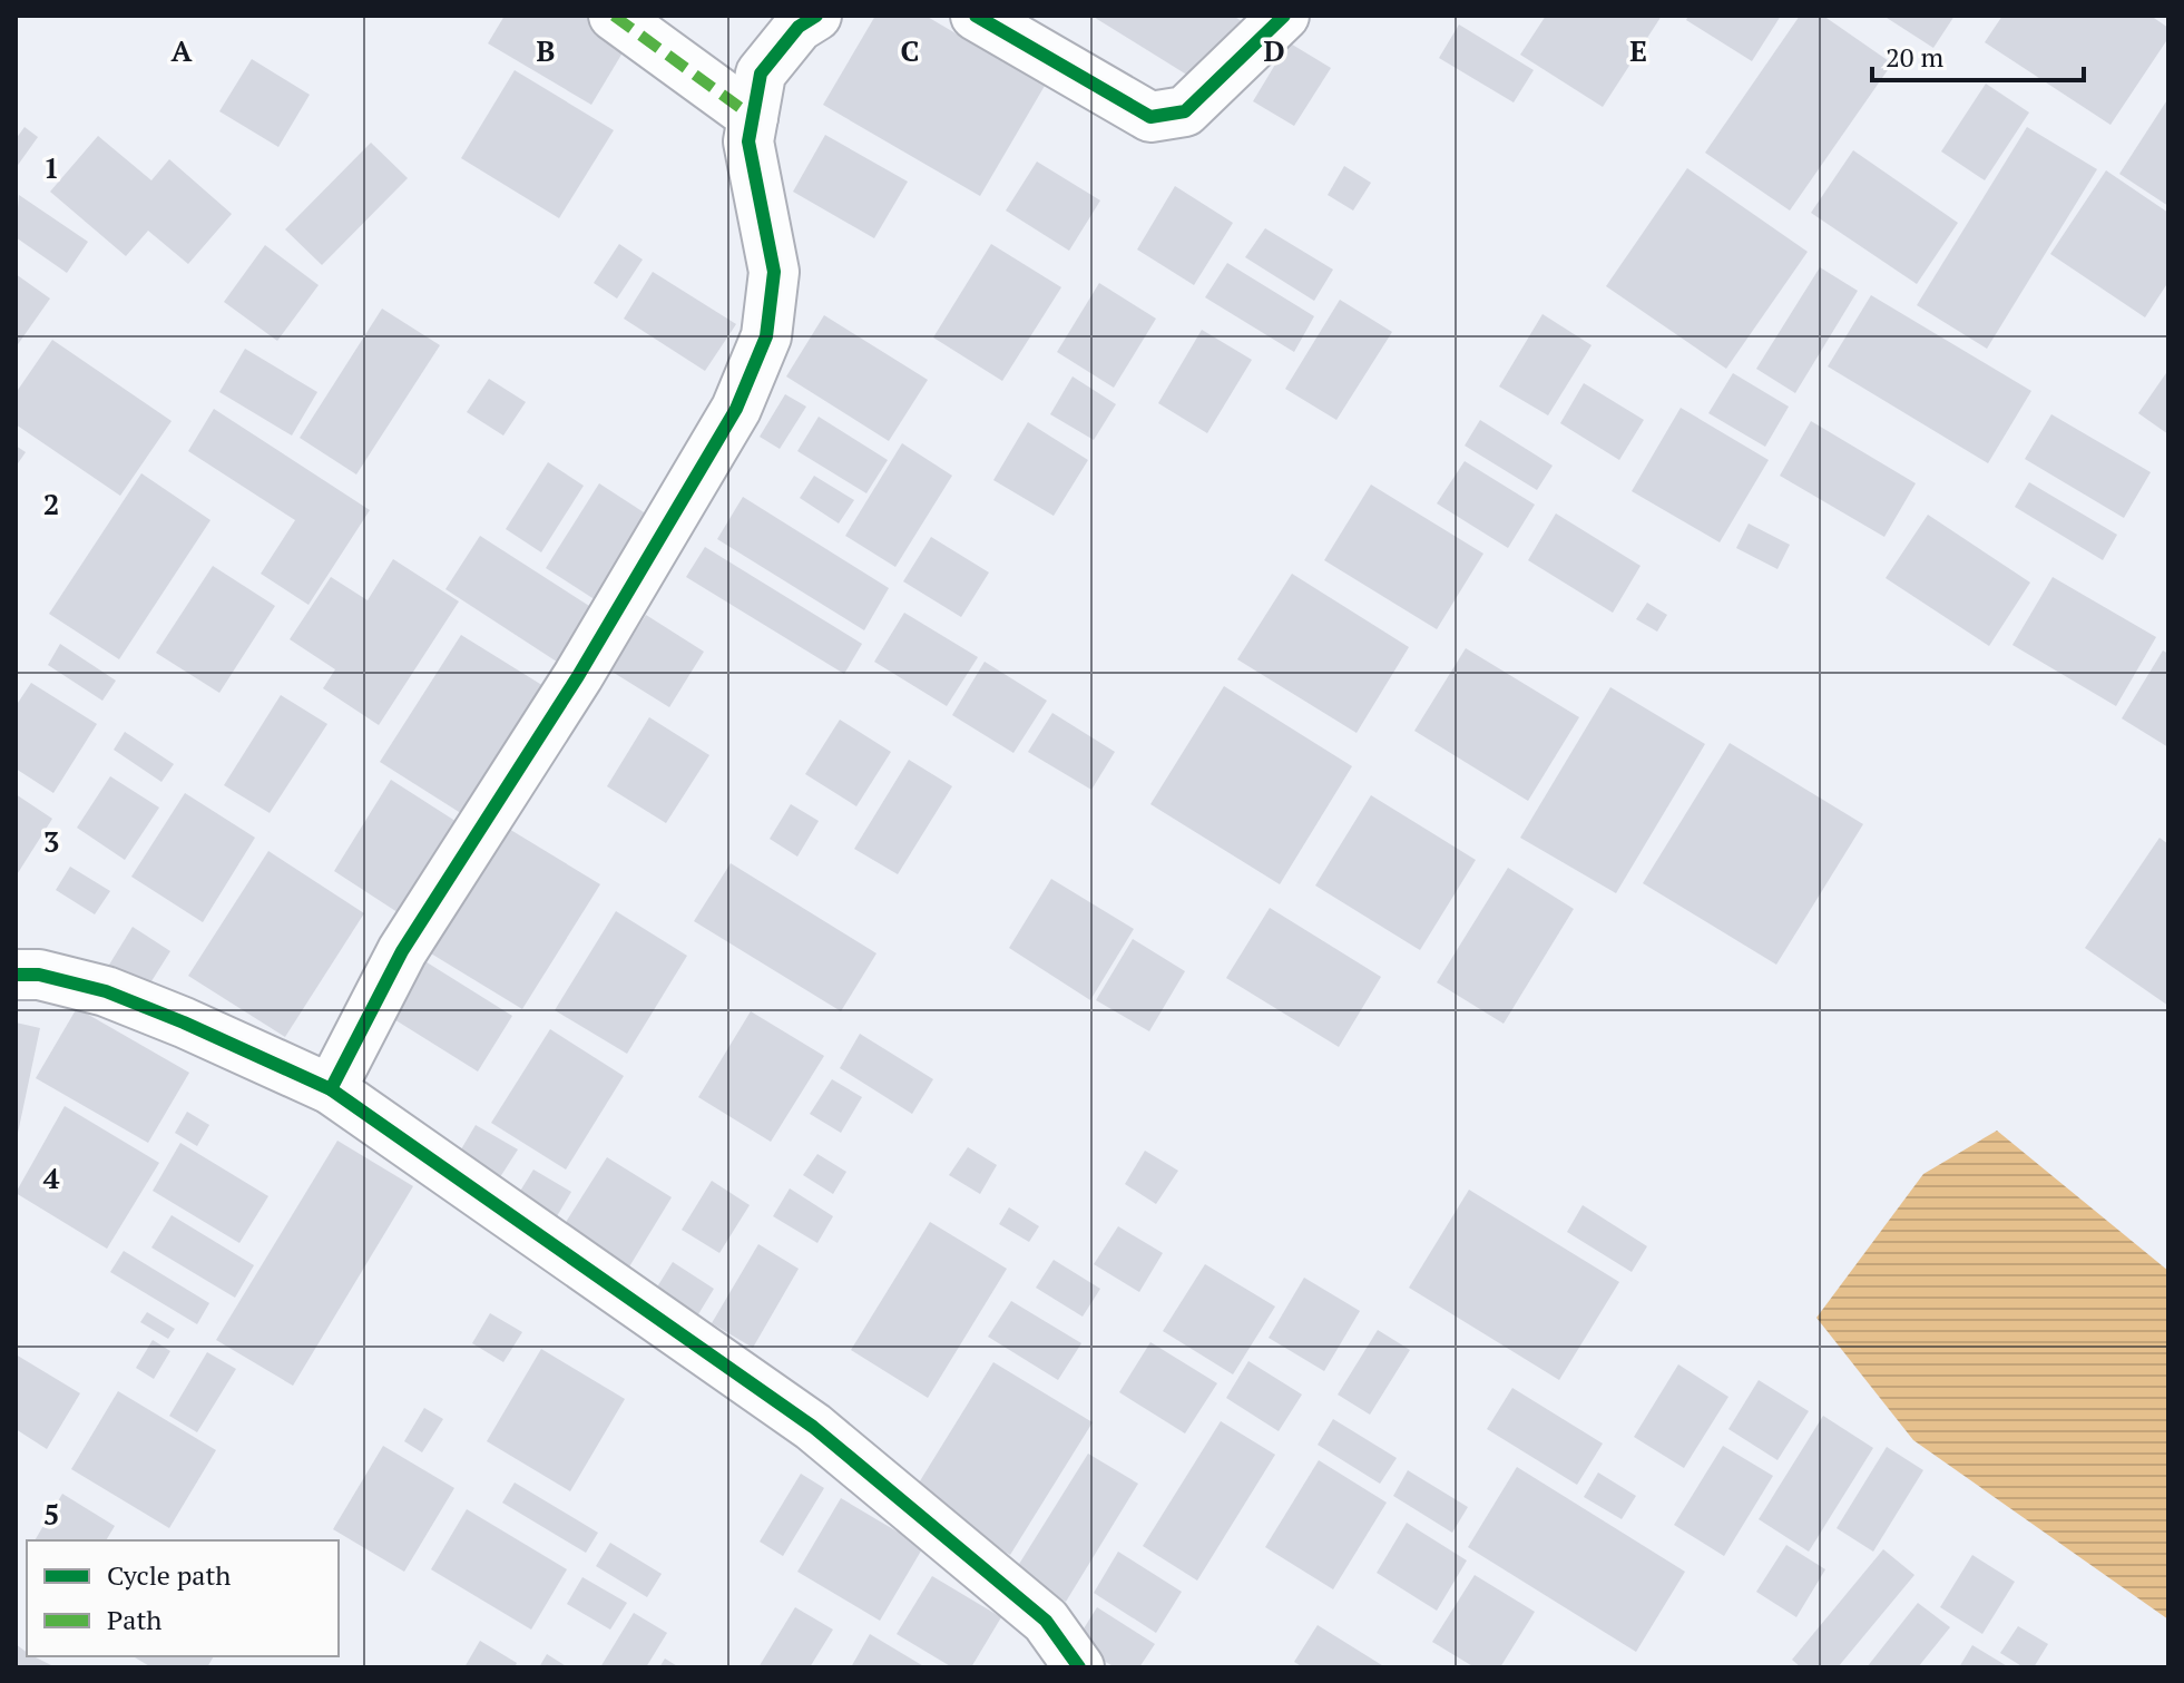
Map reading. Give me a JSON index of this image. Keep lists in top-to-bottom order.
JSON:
{
  "legend": ["Cycle path", "Path"],
  "scale_bar": "20 m",
  "grid": {
    "columns": [
      "A",
      "B",
      "C",
      "D",
      "E"
    ],
    "rows": [
      "1",
      "2",
      "3",
      "4",
      "5"
    ]
  }
}
